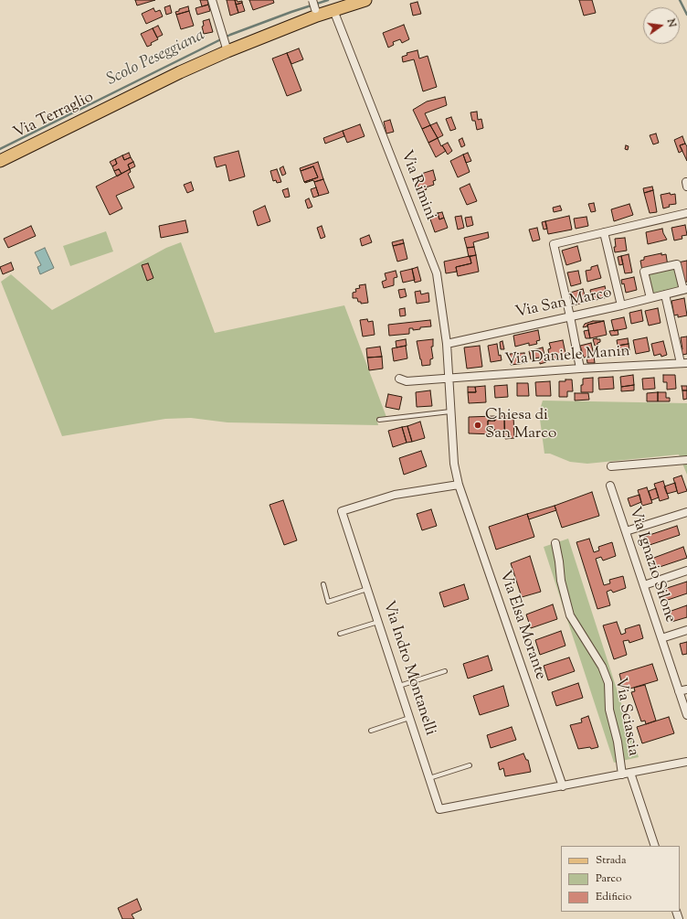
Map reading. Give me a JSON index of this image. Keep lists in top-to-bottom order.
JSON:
{
  "streets": {
    "main road": ["Via Terraglio"],
    "street": [
      "Via Rimini",
      "Via San Marco",
      "Via Daniele Manin",
      "Via Ignazio Silone",
      "Via Elsa Morante",
      "Via Indro Montanelli",
      "Via Sciascia"
    ]
  },
  "crossings": [
    ["Via Terraglio", "Via Rimini"],
    ["Via Rimini", "Via San Marco"],
    ["Via Rimini", "Via Daniele Manin"],
    ["Via Rimini", "Via Elsa Morante"],
    ["Via Elsa Morante", "Via Indro Montanelli"]
  ],
  "water": ["Scolo Peseggiana"],
  "places": ["Chiesa di San Marco"],
  "legend": ["Strada", "Parco", "Edificio"],
  "north": "right"
}
